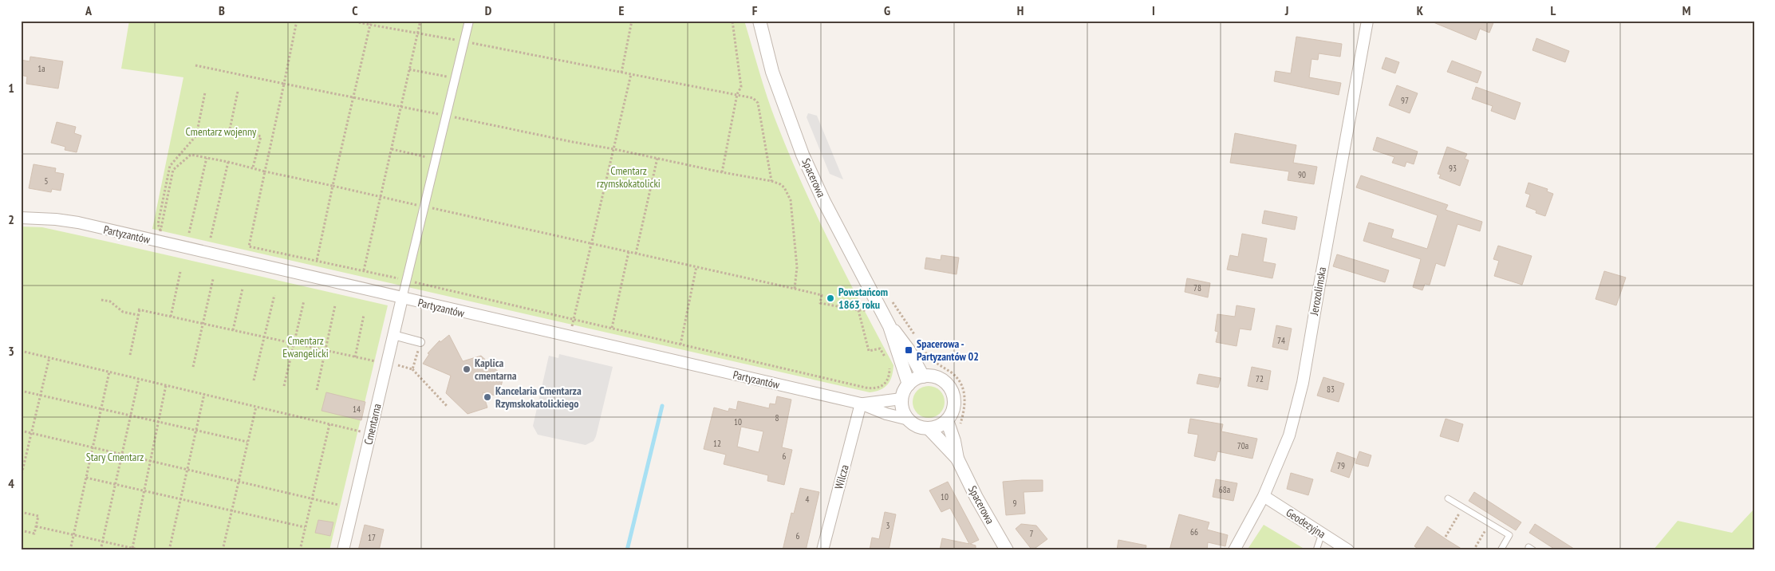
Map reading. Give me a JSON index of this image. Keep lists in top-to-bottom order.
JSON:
{
  "streets": {
    "street": [
      "Spacerowa",
      "Partyzantów",
      "Jerozolimska",
      "Cmentarna",
      "Wilcza",
      "Geodezyjna"
    ]
  },
  "crossings": [
    ["Spacerowa", "Partyzantów"],
    ["Partyzantów", "Cmentarna"],
    ["Partyzantów", "Wilcza"],
    ["Jerozolimska", "Geodezyjna"]
  ],
  "parks": [
    "Cmentarz wojenny",
    "Cmentarz rzymskokatolicki",
    "Cmentarz Ewangelicki",
    "Stary Cmentarz"
  ],
  "places": {
    "other": ["Powstańcom 1863 roku", "Kaplica cmentarna", "Kancelaria Cmentarza Rzymskokatolickiego"],
    "transit": ["Spacerowa - Partyzantów 02"]
  },
  "house_numbers": [
    "1a",
    "97",
    "93",
    "90",
    "5",
    "78",
    "74",
    "72",
    "83",
    "14",
    "8",
    "10",
    "12",
    "70a",
    "6",
    "79",
    "68a",
    "10",
    "4",
    "9",
    "3",
    "66",
    "7",
    "6",
    "17"
  ],
  "grid": {
    "columns": [
      "A",
      "B",
      "C",
      "D",
      "E",
      "F",
      "G",
      "H",
      "I",
      "J",
      "K",
      "L",
      "M"
    ],
    "rows": [
      "1",
      "2",
      "3",
      "4"
    ]
  }
}
